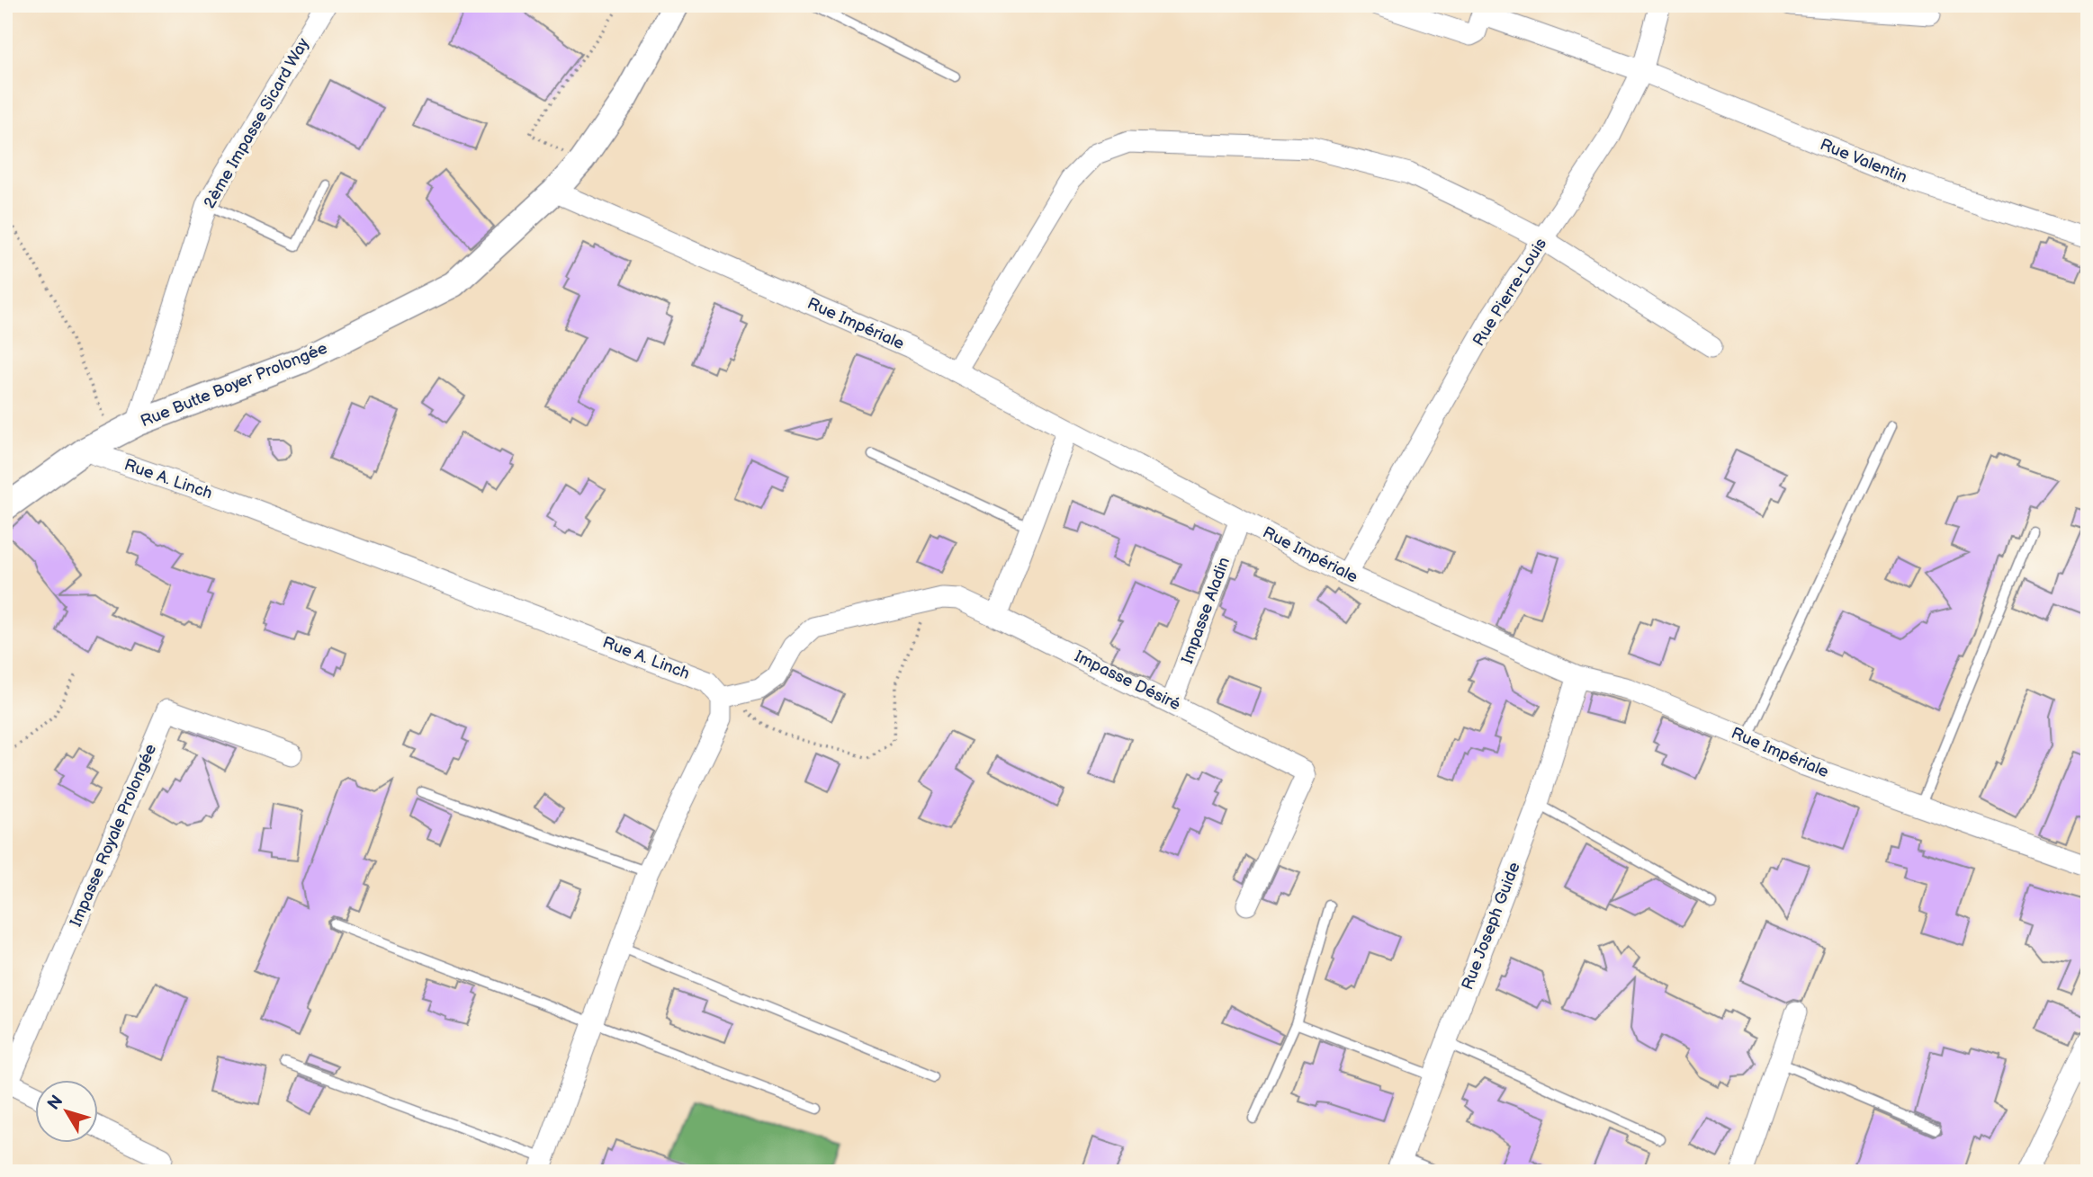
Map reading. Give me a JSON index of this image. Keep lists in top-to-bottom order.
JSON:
{
  "streets": {
    "street": [
      "2ème Impasse Sicard Way",
      "Rue Valentin",
      "Rue Pierre-Louis",
      "Rue Impériale",
      "Rue Butte Boyer Prolongée",
      "Rue A. Linch",
      "Impasse Aladin",
      "Impasse Désiré",
      "Impasse Royale Prolongée",
      "Rue Joseph Guide"
    ]
  },
  "crossings": [
    ["2ème Impasse Sicard Way", "Rue Butte Boyer Prolongée"],
    ["Rue Valentin", "Rue Pierre-Louis"],
    ["Rue Pierre-Louis", "Rue Impériale"],
    ["Rue Impériale", "Rue Butte Boyer Prolongée"],
    ["Rue Impériale", "Impasse Aladin"],
    ["Rue Impériale", "Rue Joseph Guide"],
    ["Rue Butte Boyer Prolongée", "Rue A. Linch"],
    ["Rue A. Linch", "Impasse Désiré"],
    ["Impasse Aladin", "Impasse Désiré"]
  ],
  "north": "top left"
}
